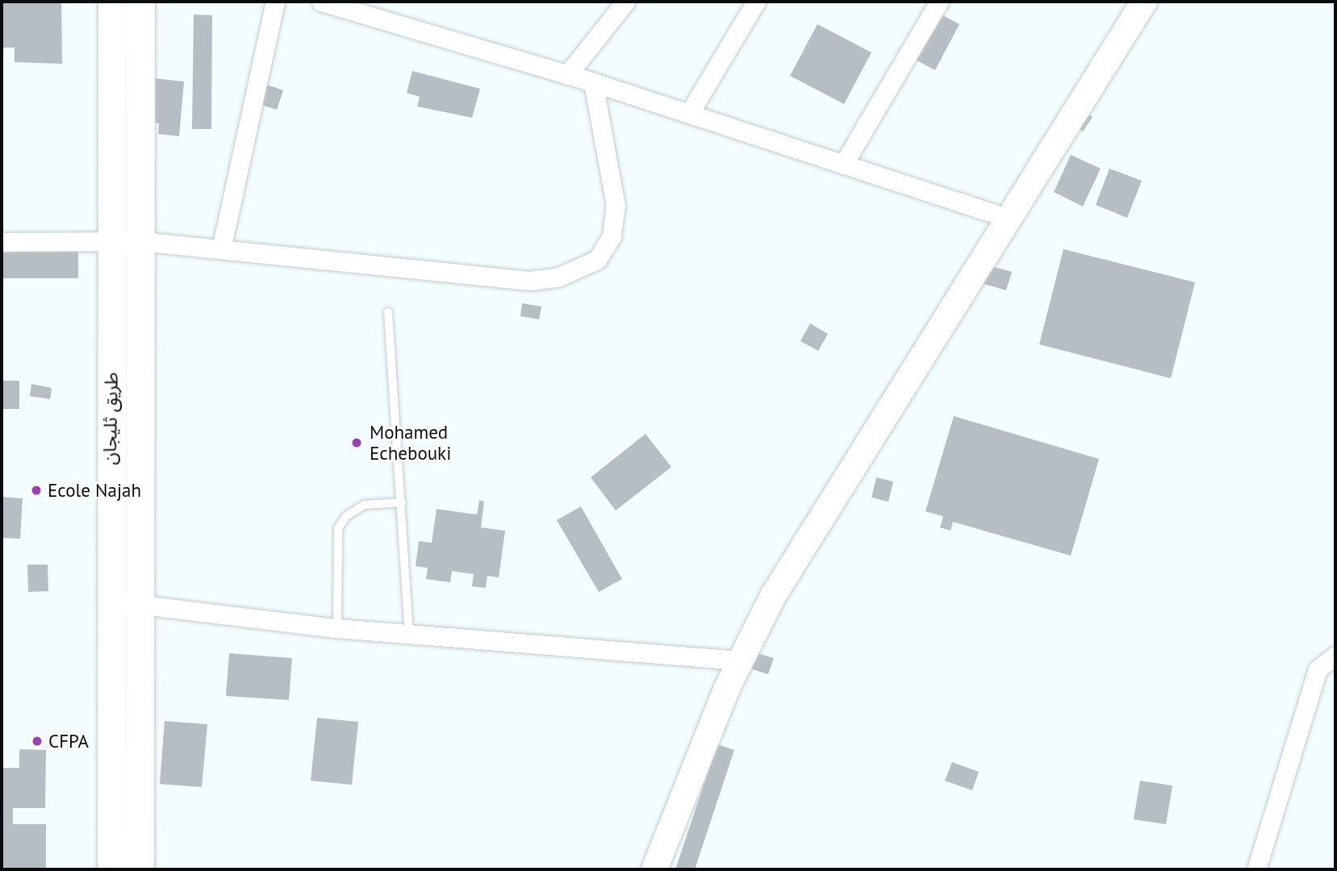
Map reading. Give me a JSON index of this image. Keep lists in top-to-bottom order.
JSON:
{
  "streets": {
    "main road": ["طريق ثليجان"]
  },
  "places": ["Mohamed Echebouki", "Ecole Najah", "CFPA"]
}
